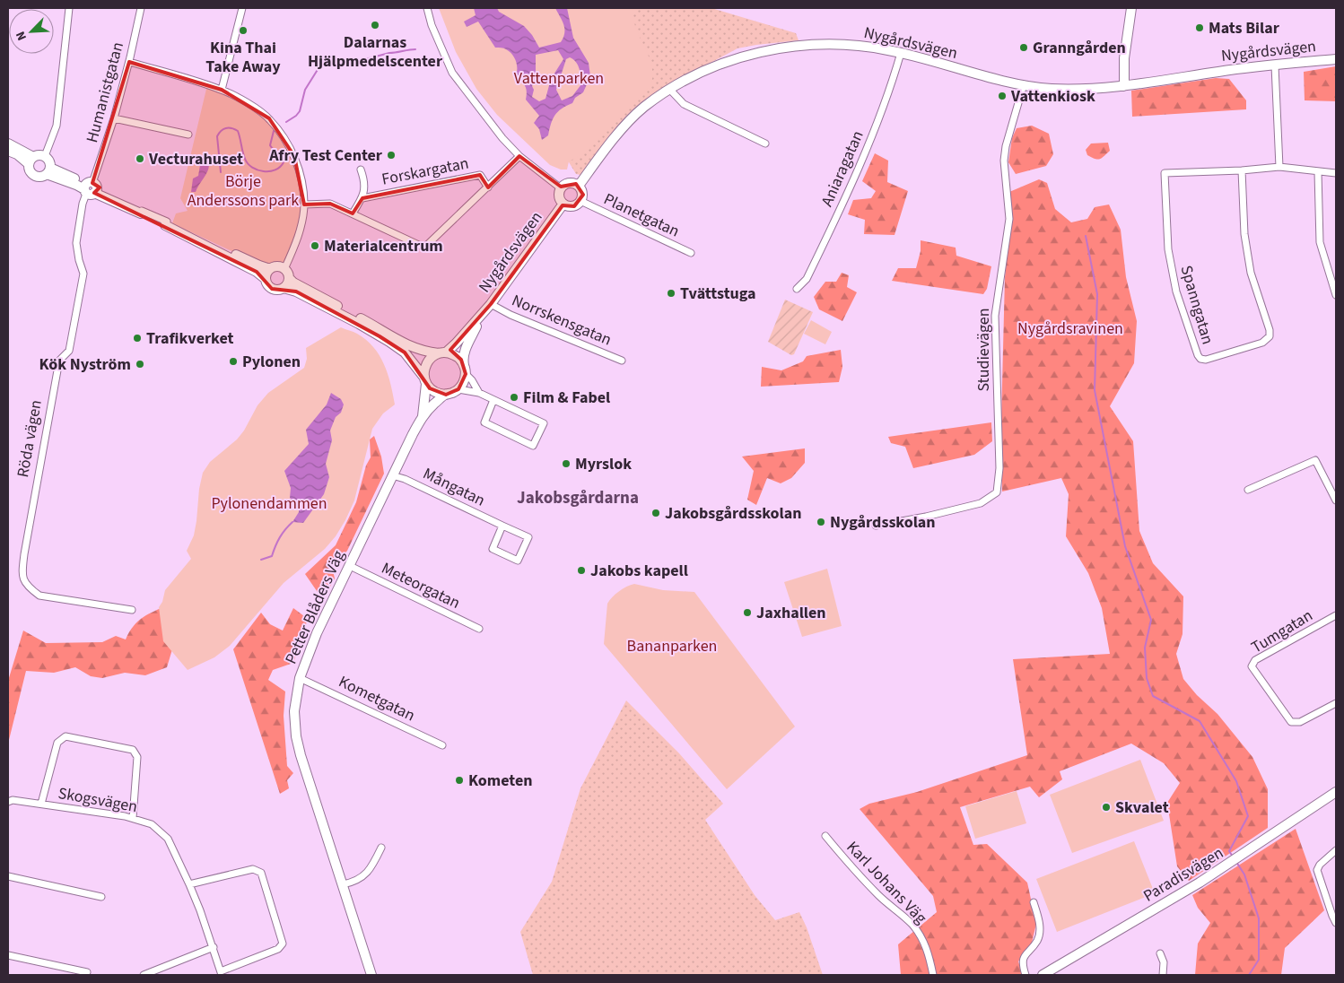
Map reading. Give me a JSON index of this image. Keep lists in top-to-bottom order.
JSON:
{
  "streets": {
    "street": [
      "Nygårdsvägen",
      "Humanistgatan",
      "Aniaragatan",
      "Forskargatan",
      "Planetgatan",
      "Spanngatan",
      "Norrskensgatan",
      "Studievägen",
      "Röda vägen",
      "Mångatan",
      "Meteorgatan",
      "Petter Blåders Väg",
      "Tumgatan",
      "Kometgatan",
      "Skogsvägen",
      "Paradisvägen",
      "Karl Johans Väg"
    ]
  },
  "crossings": [
    ["Nygårdsvägen", "Aniaragatan"],
    ["Nygårdsvägen", "Planetgatan"],
    ["Nygårdsvägen", "Norrskensgatan"],
    ["Nygårdsvägen", "Studievägen"],
    ["Nygårdsvägen", "Petter Blåders Väg"],
    ["Humanistgatan", "Röda vägen"],
    ["Mångatan", "Petter Blåders Väg"],
    ["Meteorgatan", "Petter Blåders Väg"],
    ["Petter Blåders Väg", "Kometgatan"]
  ],
  "districts": ["Jakobsgårdarna"],
  "parks": [
    "Vattenparken",
    "Börje Anderssons park",
    "Nygårdsravinen",
    "Pylonendammen",
    "Bananparken"
  ],
  "places": [
    "Dalarnas Hjälpmedelscenter",
    "Mats Bilar",
    "Kina Thai Take Away",
    "Granngården",
    "Vattenkiosk",
    "Afry Test Center",
    "Vecturahuset",
    "Materialcentrum",
    "Tvättstuga",
    "Trafikverket",
    "Pylonen",
    "Kök Nyström",
    "Film & Fabel",
    "Myrslok",
    "Jakobsgårdsskolan",
    "Nygårdsskolan",
    "Jakobs kapell",
    "Jaxhallen",
    "Kometen",
    "Skvalet"
  ],
  "north": "bottom left"
}
